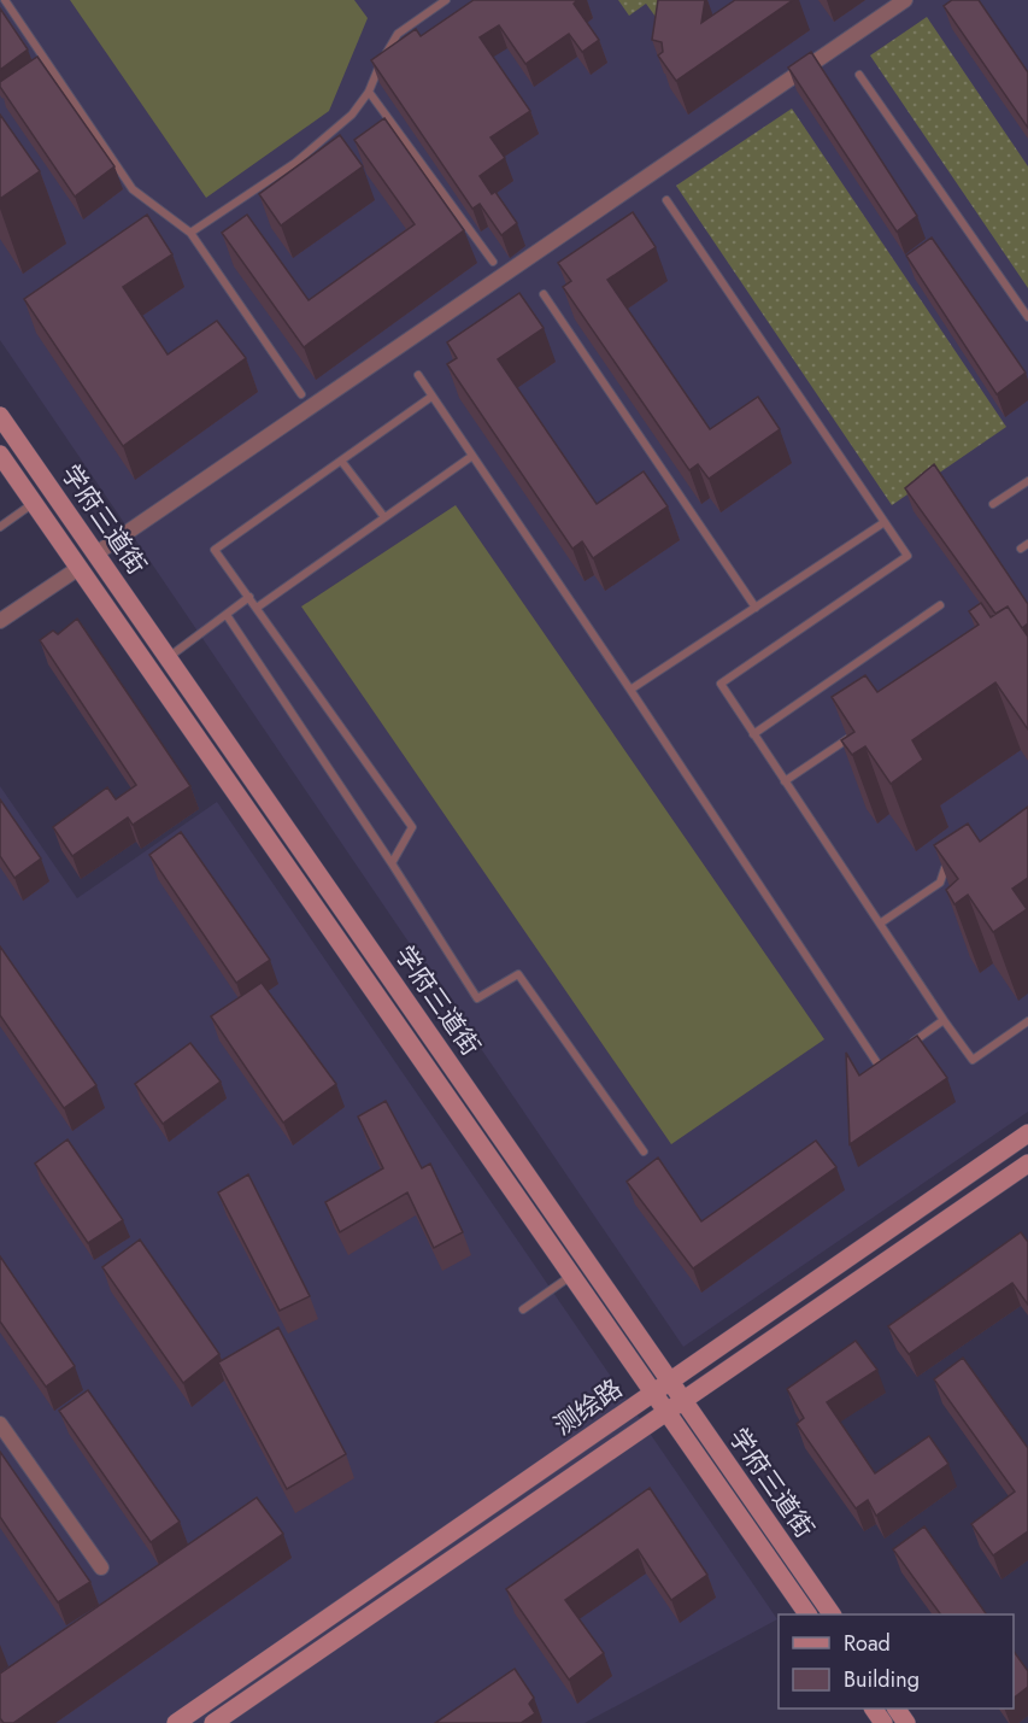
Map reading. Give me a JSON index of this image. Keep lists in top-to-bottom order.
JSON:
{
  "streets": {
    "main road": ["学府三道街", "测绘路"]
  },
  "crossings": [
    ["学府三道街", "测绘路"]
  ],
  "legend": ["Road", "Building"]
}
